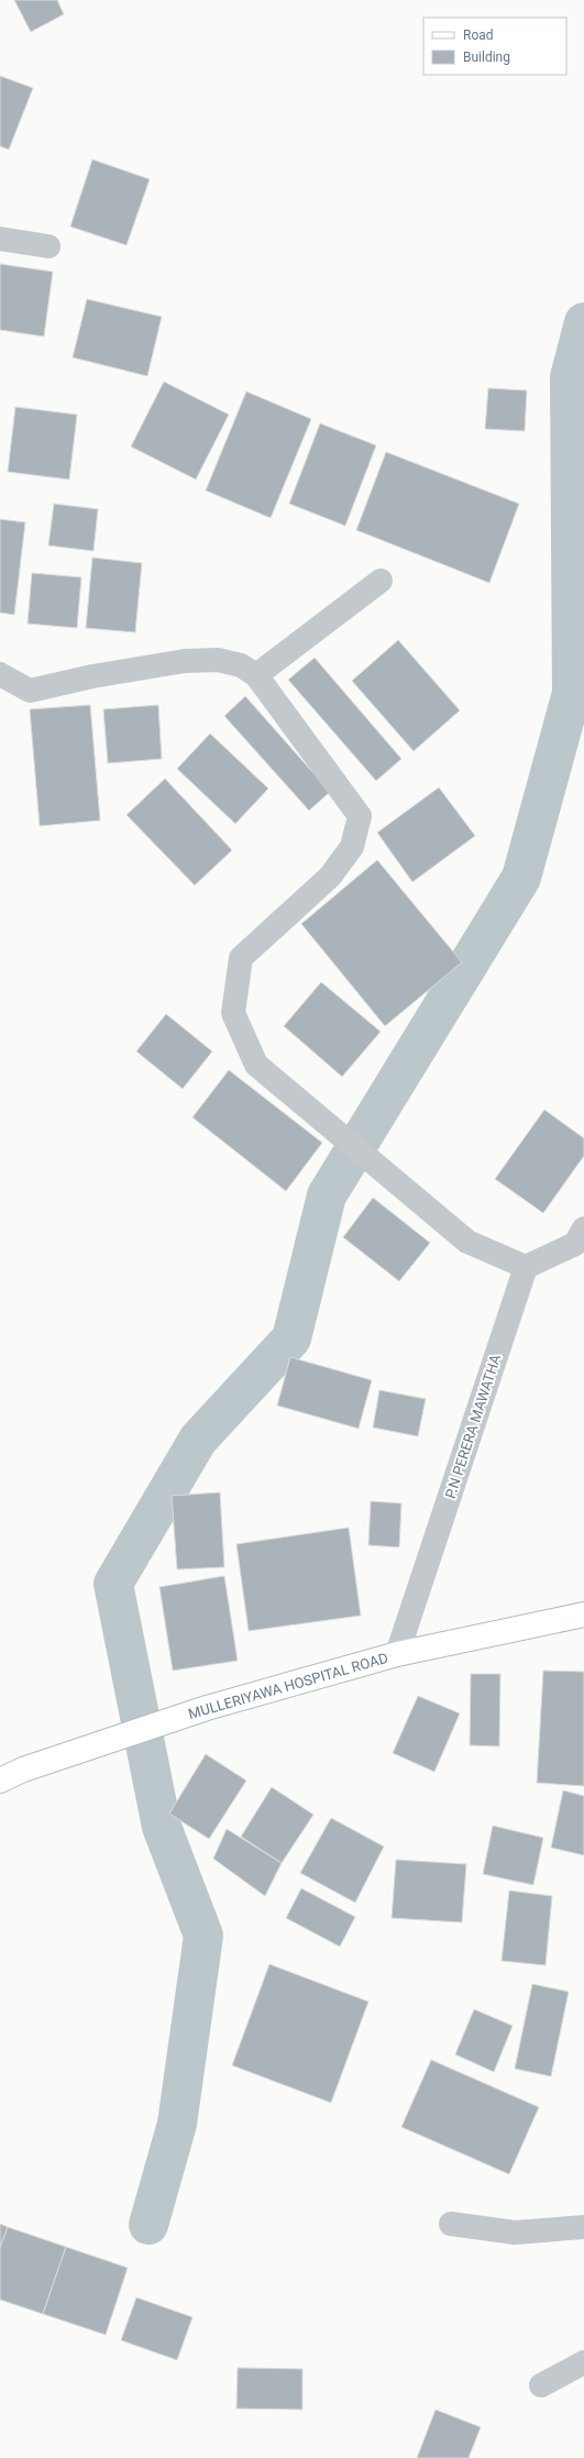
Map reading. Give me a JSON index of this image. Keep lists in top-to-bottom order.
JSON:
{
  "streets": {
    "main road": ["MULLERIYAWA HOSPITAL ROAD"],
    "street": ["P.N PERERA MAWATHA"]
  },
  "crossings": [
    ["P.N PERERA MAWATHA", "MULLERIYAWA HOSPITAL ROAD"]
  ],
  "legend": ["Road", "Building"]
}
